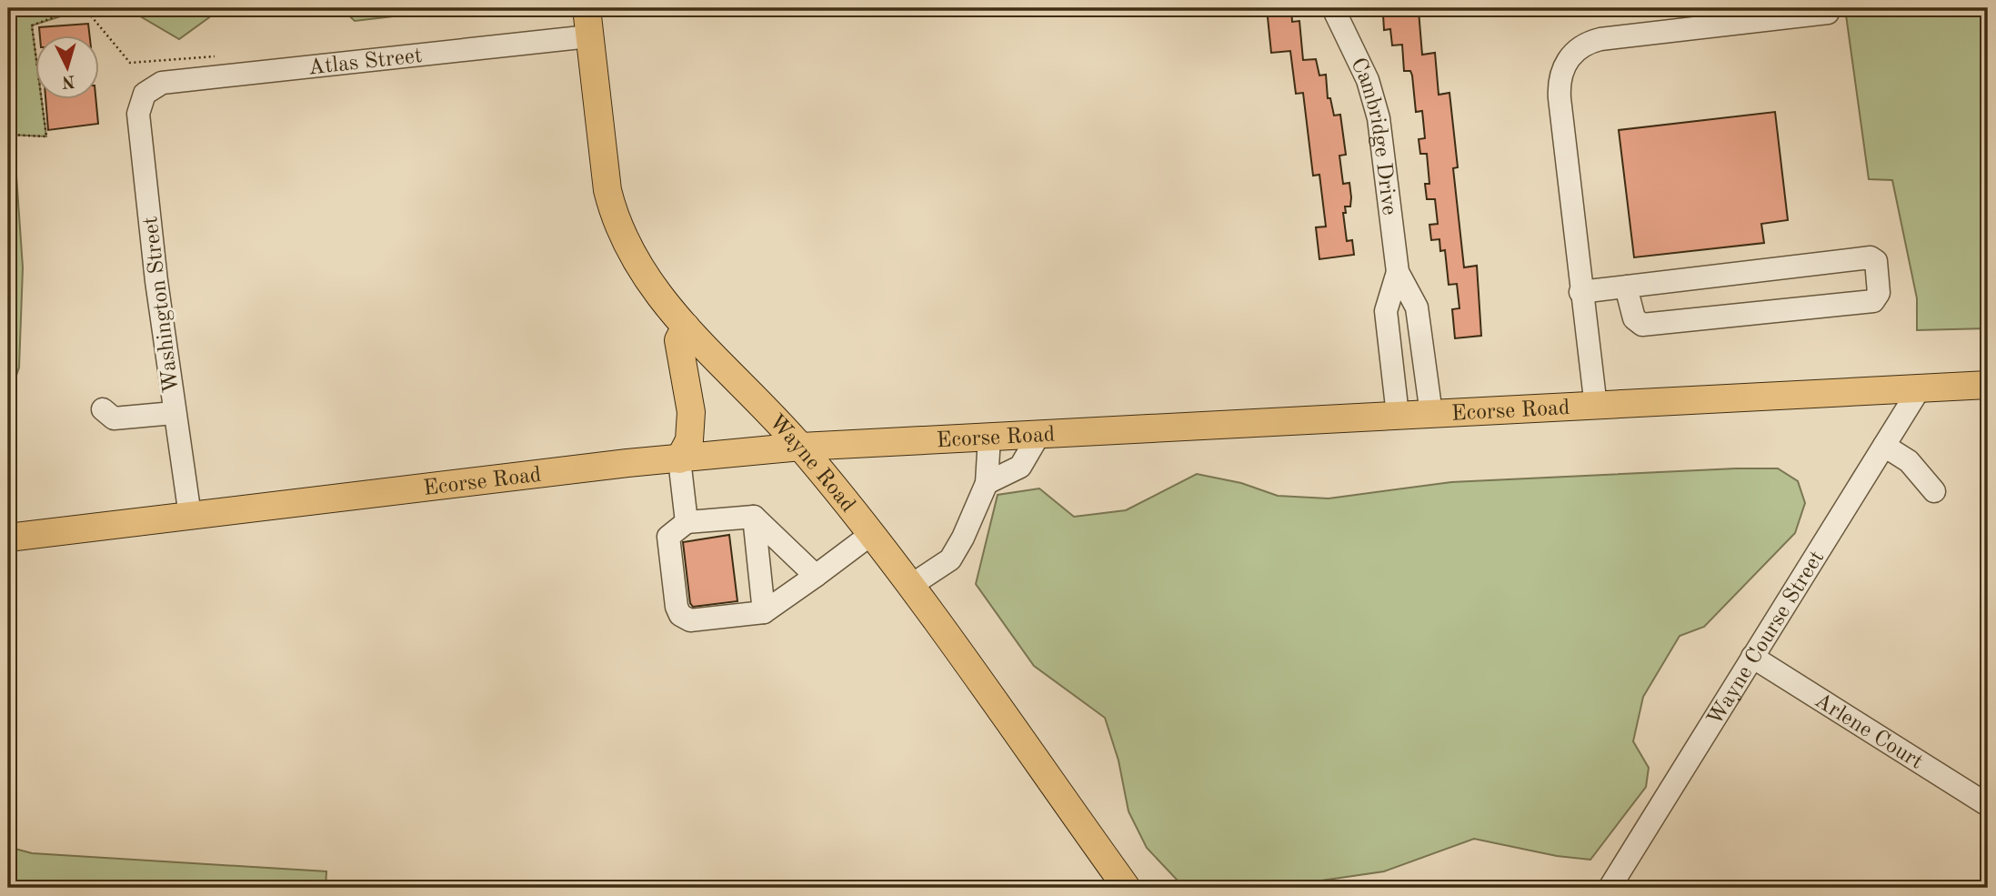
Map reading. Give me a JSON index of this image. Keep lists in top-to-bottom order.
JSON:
{
  "streets": {
    "main road": ["Ecorse Road", "Wayne Road"],
    "street": [
      "Atlas Street",
      "Cambridge Drive",
      "Washington Street",
      "Wayne Course Street",
      "Arlene Court"
    ]
  },
  "crossings": [
    ["Atlas Street", "Washington Street"],
    ["Atlas Street", "Wayne Road"],
    ["Cambridge Drive", "Ecorse Road"],
    ["Washington Street", "Ecorse Road"],
    ["Ecorse Road", "Wayne Road"],
    ["Ecorse Road", "Wayne Course Street"],
    ["Wayne Course Street", "Arlene Court"]
  ],
  "north": "bottom"
}
